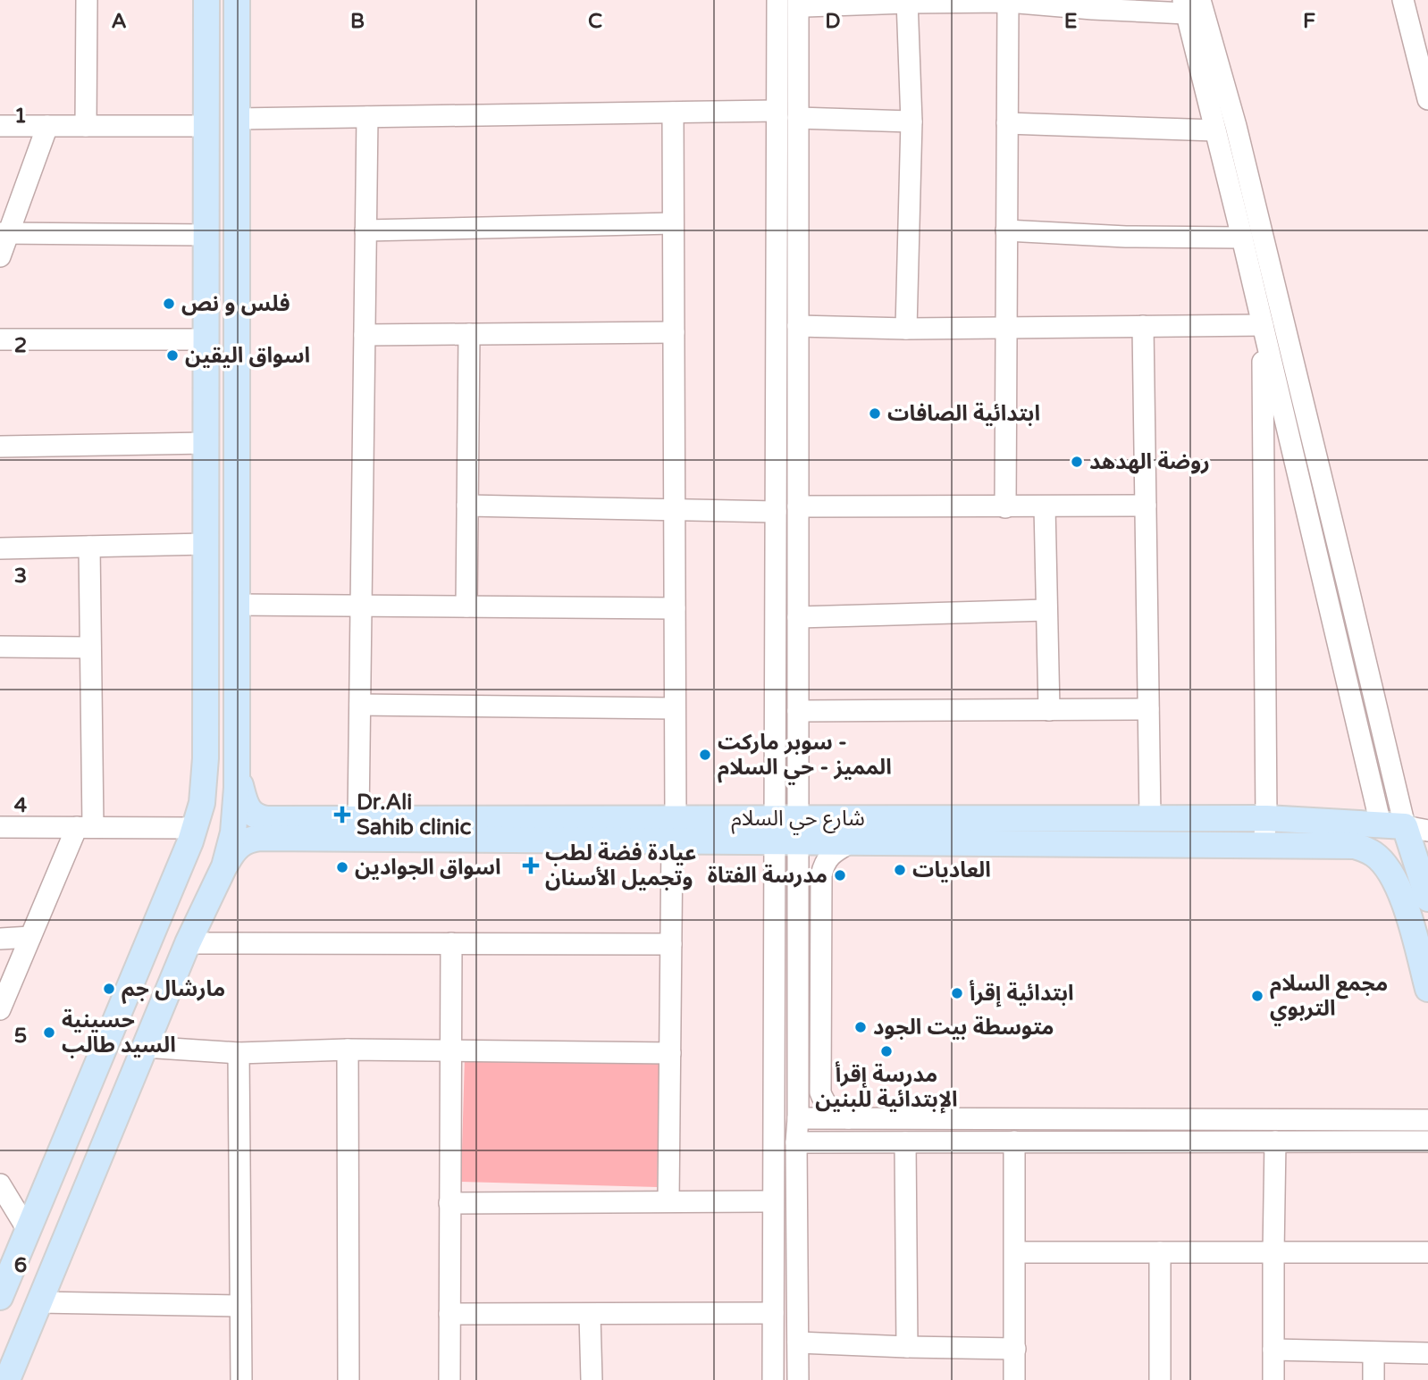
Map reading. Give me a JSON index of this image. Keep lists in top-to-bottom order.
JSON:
{
  "streets": {
    "main road": ["شارع حي السلام"]
  },
  "places": {
    "other": [
      "فلس و نص",
      "اسواق اليقين",
      "ابتدائية الصافات",
      "روضة الهدهد",
      "سوبر ماركت - المميز - حي السلام",
      "اسواق الجوادين",
      "العاديات",
      "مدرسة الفتاة",
      "مارشال جم",
      "ابتدائية إقرأ",
      "مجمع السلام التربوي",
      "متوسطة بيت الجود",
      "حسينية السيد طالب",
      "مدرسة إقرأ الإبتدائية للبنين"
    ],
    "health": ["Dr.Ali Sahib clinic", "عيادة فضة لطب وتجميل الأسنان"]
  },
  "grid": {
    "columns": [
      "A",
      "B",
      "C",
      "D",
      "E",
      "F"
    ],
    "rows": [
      "1",
      "2",
      "3",
      "4",
      "5",
      "6"
    ]
  }
}
